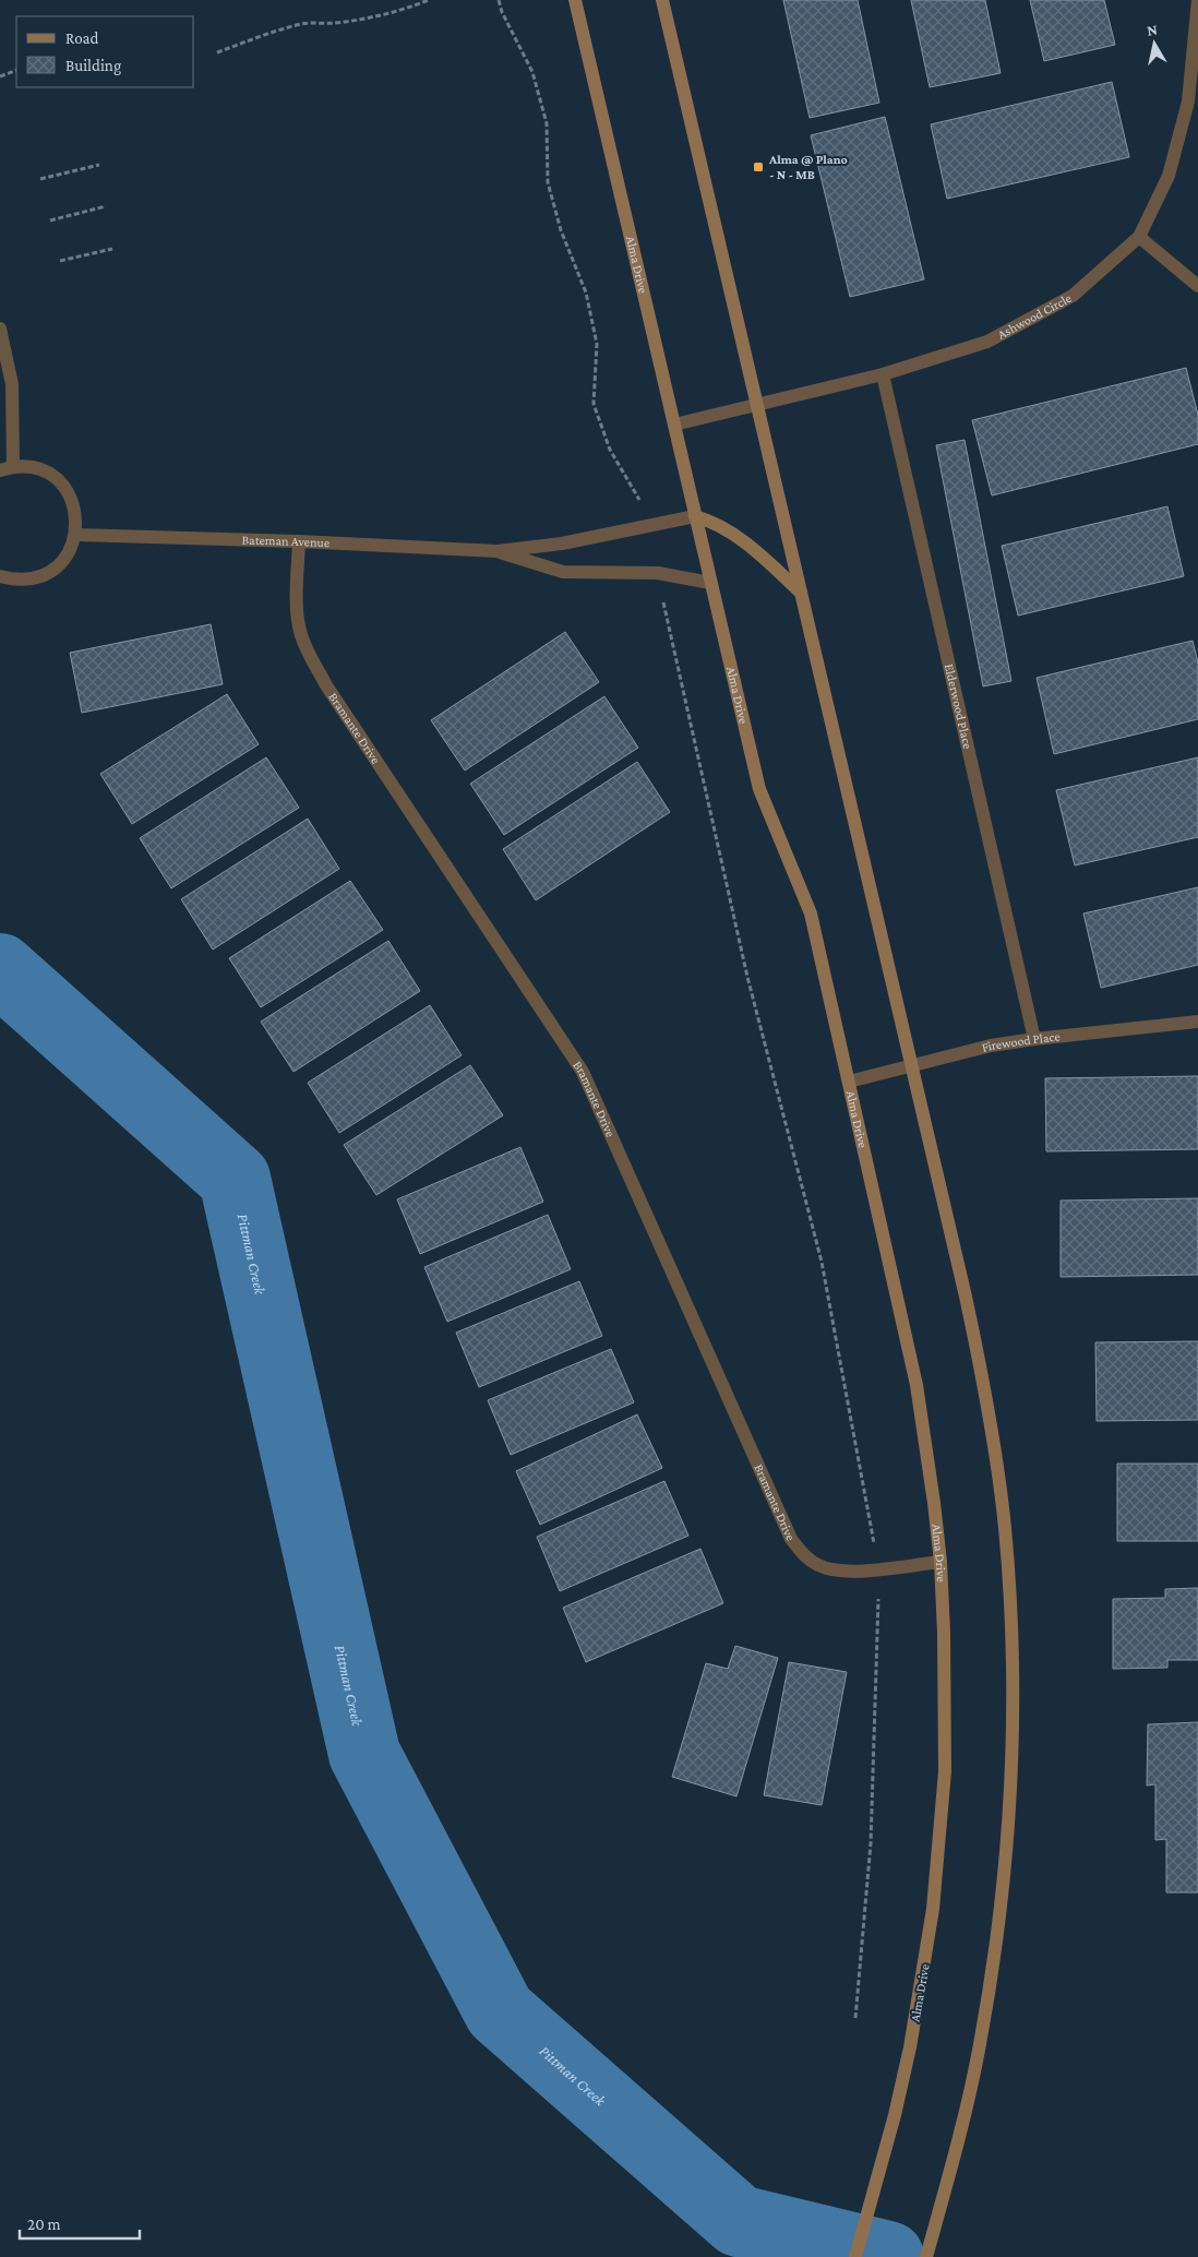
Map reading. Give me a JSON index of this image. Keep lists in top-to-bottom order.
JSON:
{
  "streets": {
    "main road": ["Alma Drive"],
    "street": [
      "Ashwood Circle",
      "Bateman Avenue",
      "Elderwood Place",
      "Bramante Drive",
      "Firewood Place"
    ]
  },
  "crossings": [
    ["Alma Drive", "Ashwood Circle"],
    ["Alma Drive", "Bateman Avenue"],
    ["Alma Drive", "Bramante Drive"],
    ["Alma Drive", "Firewood Place"],
    ["Ashwood Circle", "Elderwood Place"],
    ["Bateman Avenue", "Bramante Drive"],
    ["Elderwood Place", "Firewood Place"]
  ],
  "water": ["Pittman Creek"],
  "places": {
    "transit": ["Alma @ Plano - N - MB"]
  },
  "legend": ["Road", "Building"],
  "scale_bar": "20 m",
  "north": "top"
}
